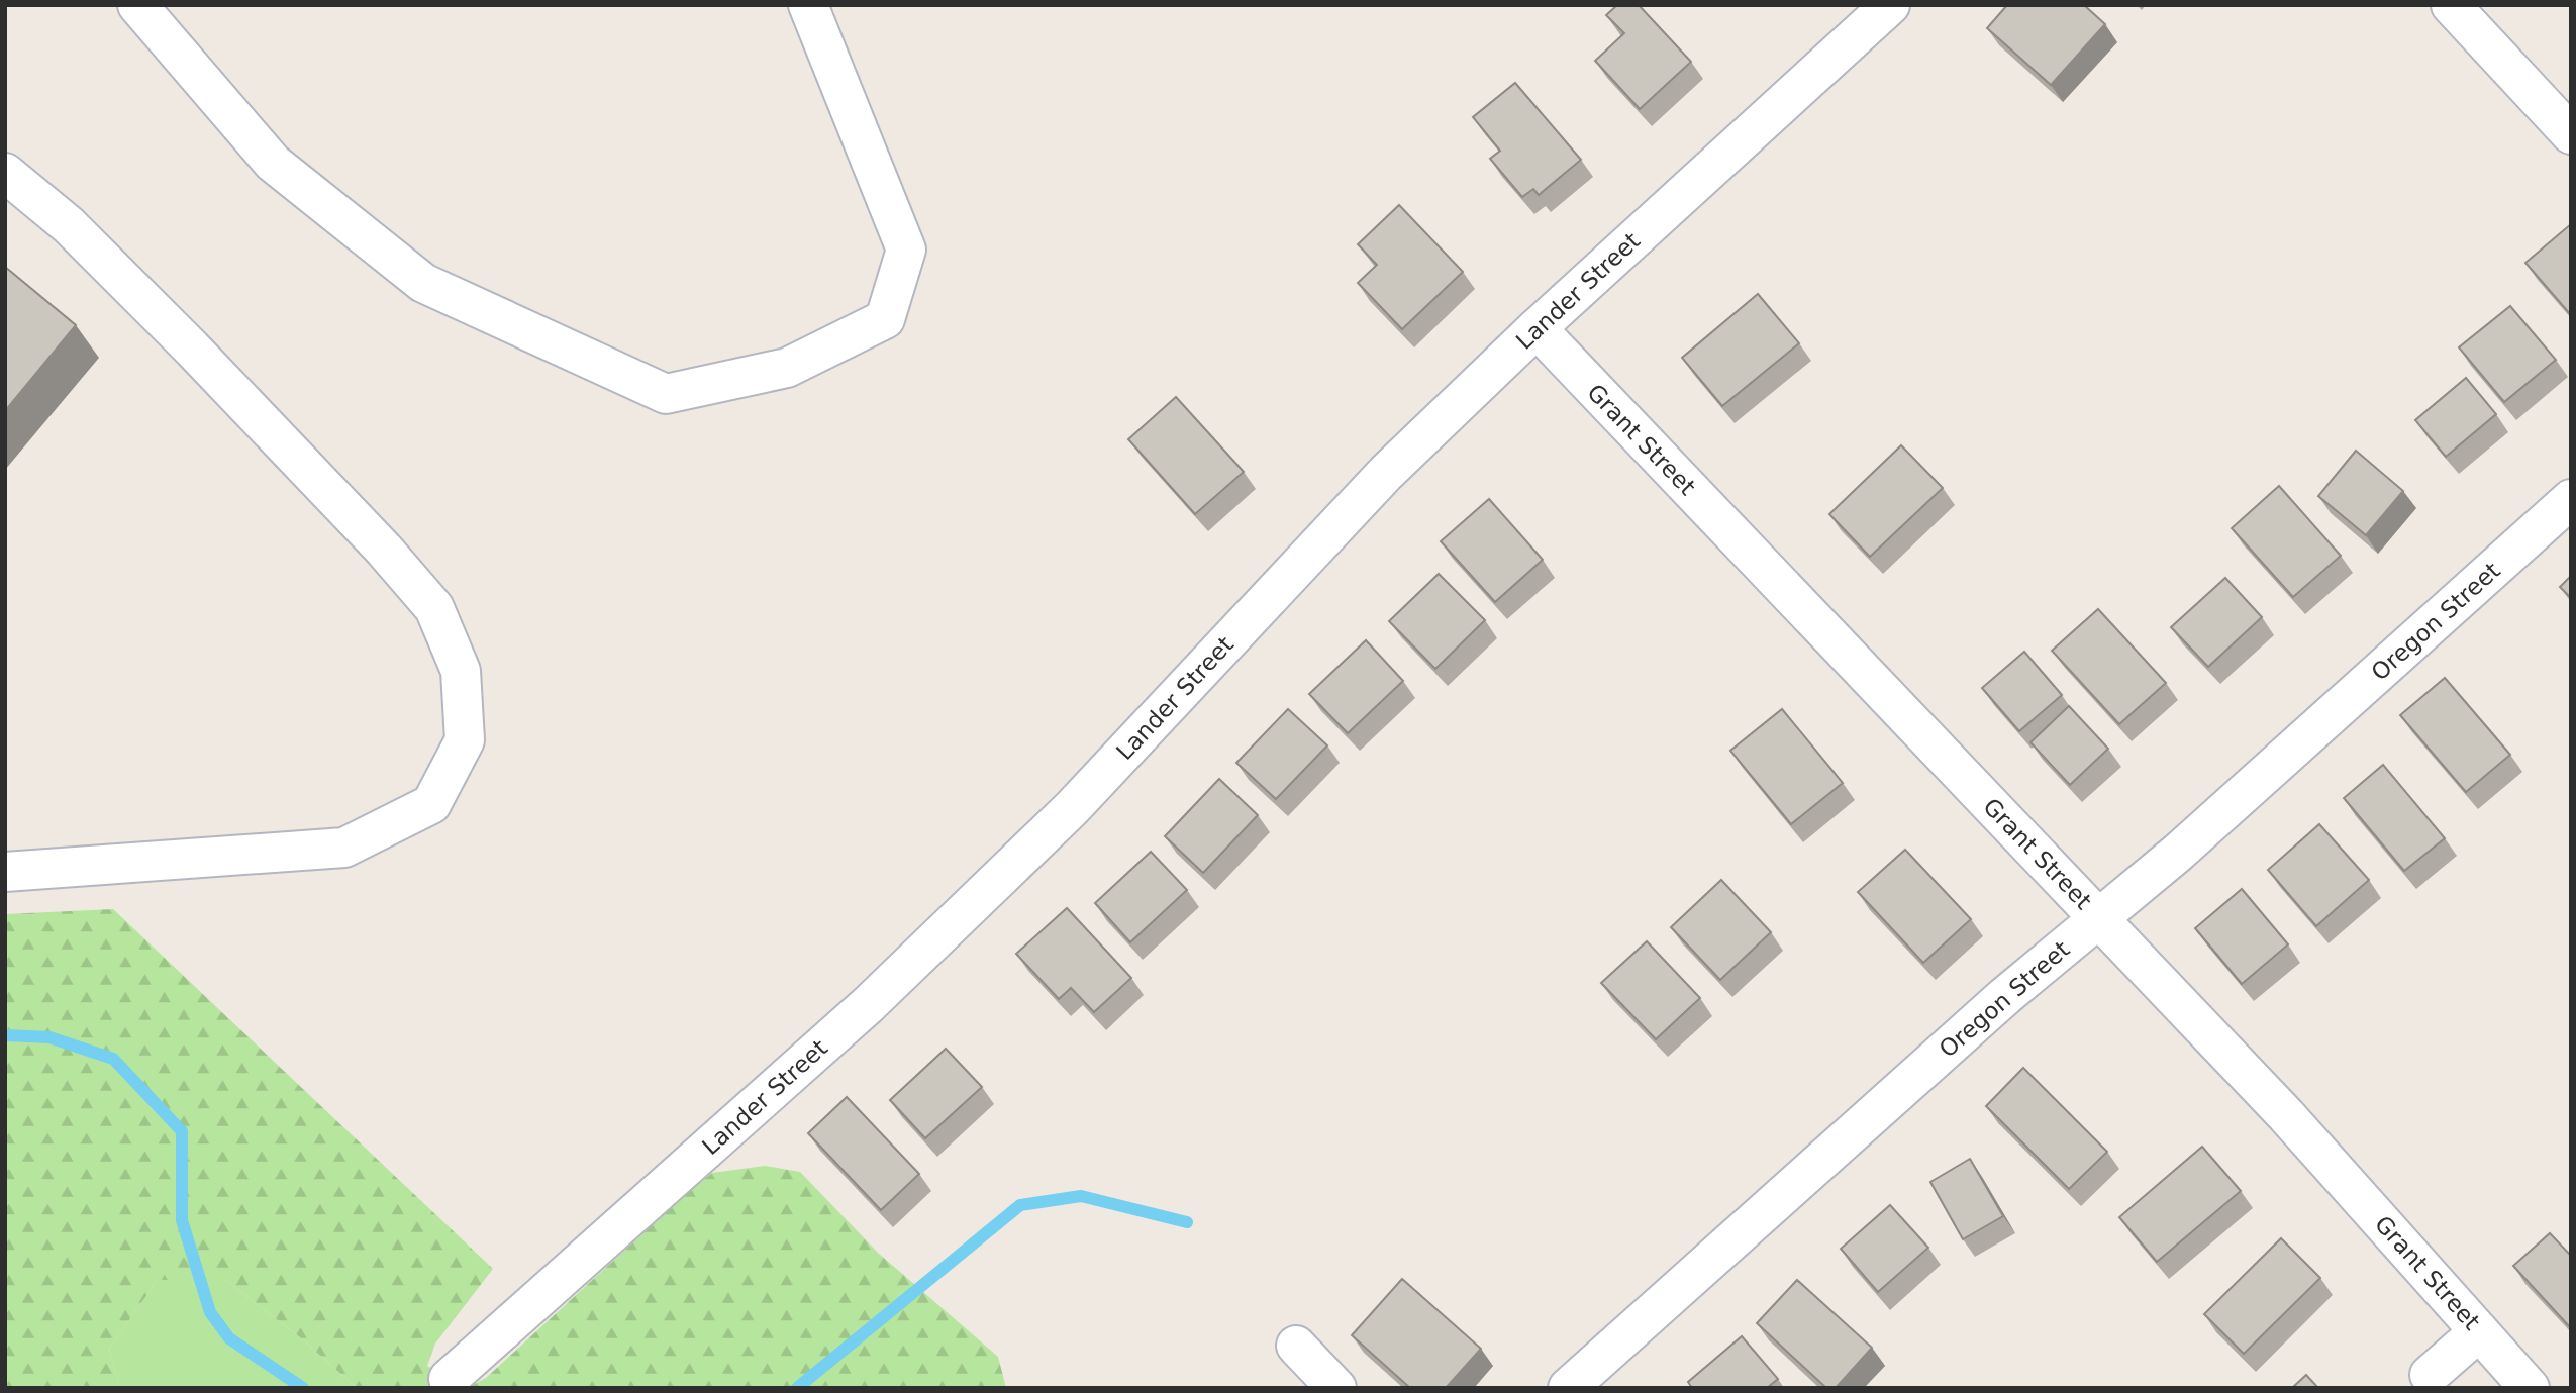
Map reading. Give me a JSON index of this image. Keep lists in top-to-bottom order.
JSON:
{
  "streets": {
    "street": ["Lander Street", "Grant Street", "Oregon Street"]
  },
  "crossings": [
    ["Lander Street", "Grant Street"],
    ["Grant Street", "Oregon Street"]
  ]
}
